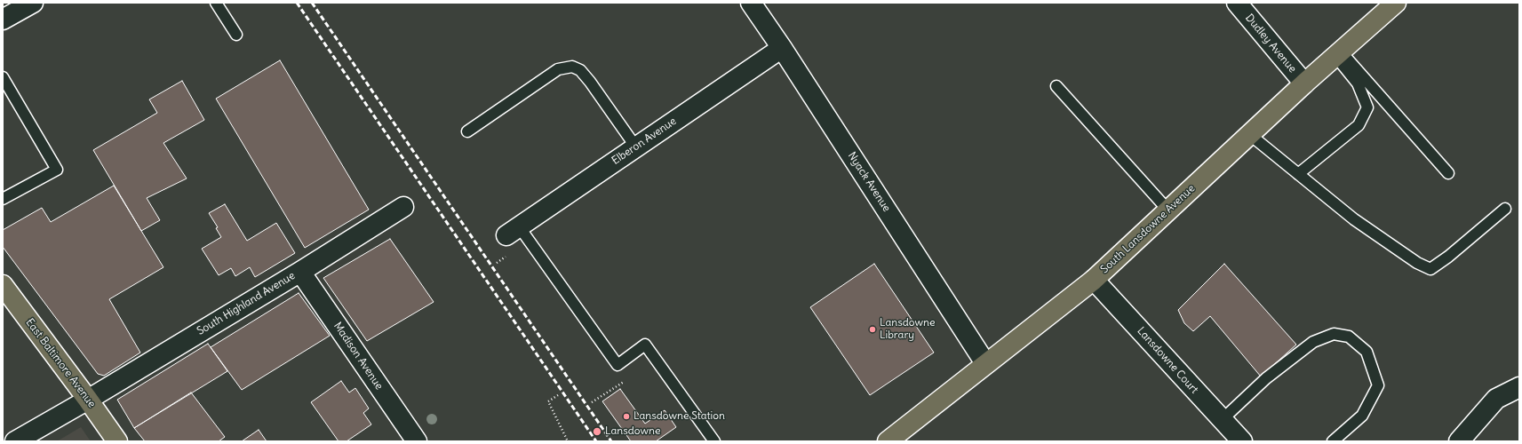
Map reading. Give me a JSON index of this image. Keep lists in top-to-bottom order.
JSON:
{
  "streets": {
    "main road": ["South Lansdowne Avenue", "East Baltimore Avenue"],
    "street": [
      "Dudley Avenue",
      "Elberon Avenue",
      "Nyack Avenue",
      "South Highland Avenue",
      "Madison Avenue",
      "Lansdowne Court"
    ]
  },
  "crossings": [
    ["Dudley Avenue", "South Lansdowne Avenue"],
    ["Elberon Avenue", "Nyack Avenue"],
    ["Nyack Avenue", "South Lansdowne Avenue"],
    ["South Lansdowne Avenue", "Lansdowne Court"],
    ["South Highland Avenue", "Madison Avenue"],
    ["South Highland Avenue", "East Baltimore Avenue"]
  ],
  "places": ["Lansdowne Library", "Lansdowne Station", "Lansdowne"]
}
